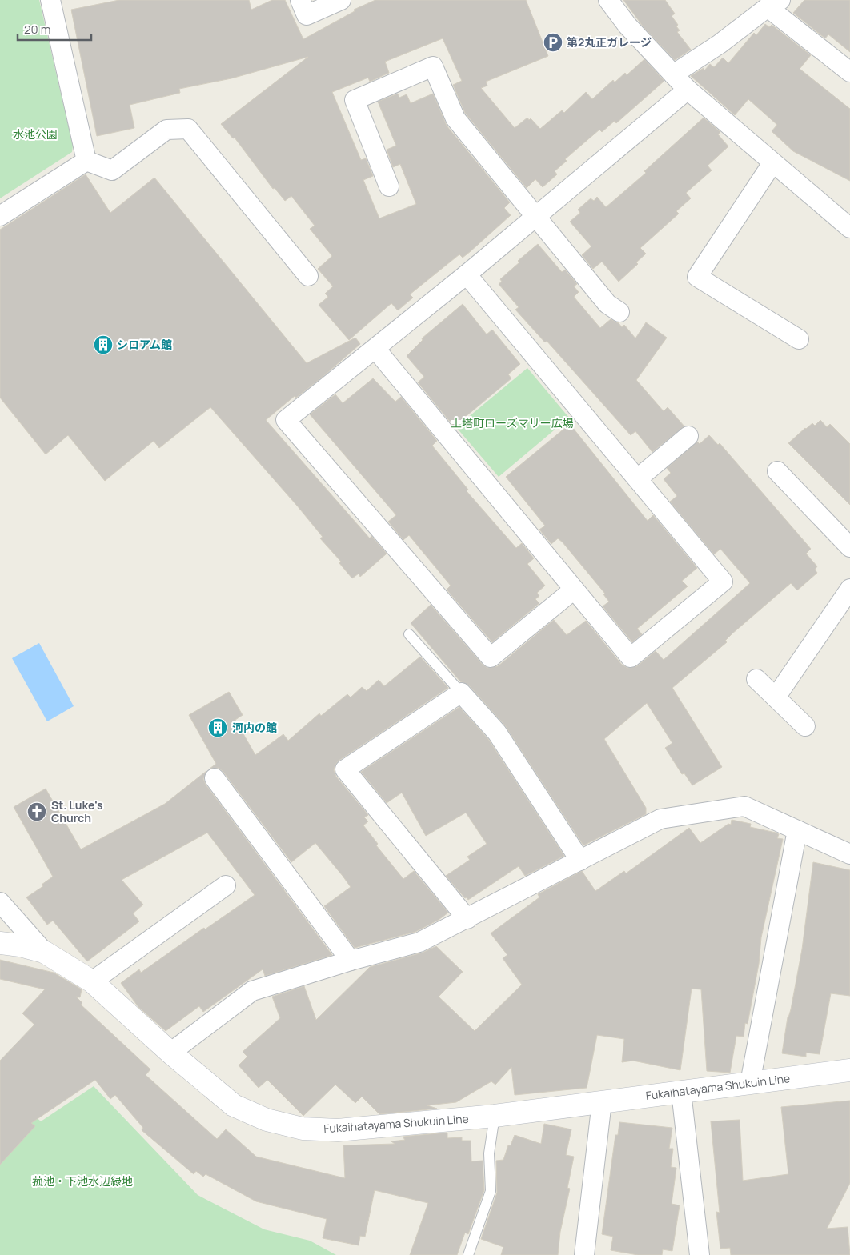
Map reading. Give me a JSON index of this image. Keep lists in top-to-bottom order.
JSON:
{
  "streets": {
    "main road": ["Fukaihatayama Shukuin Line"]
  },
  "parks": ["水池公園", "土塔町ローズマリー広場", "菰池・下池水辺緑地"],
  "places": {
    "parking": ["第2丸正ガレージ"],
    "building": ["シロアム館", "河内の館"],
    "church": ["St. Luke's Church"]
  },
  "scale_bar": "20 m"
}
